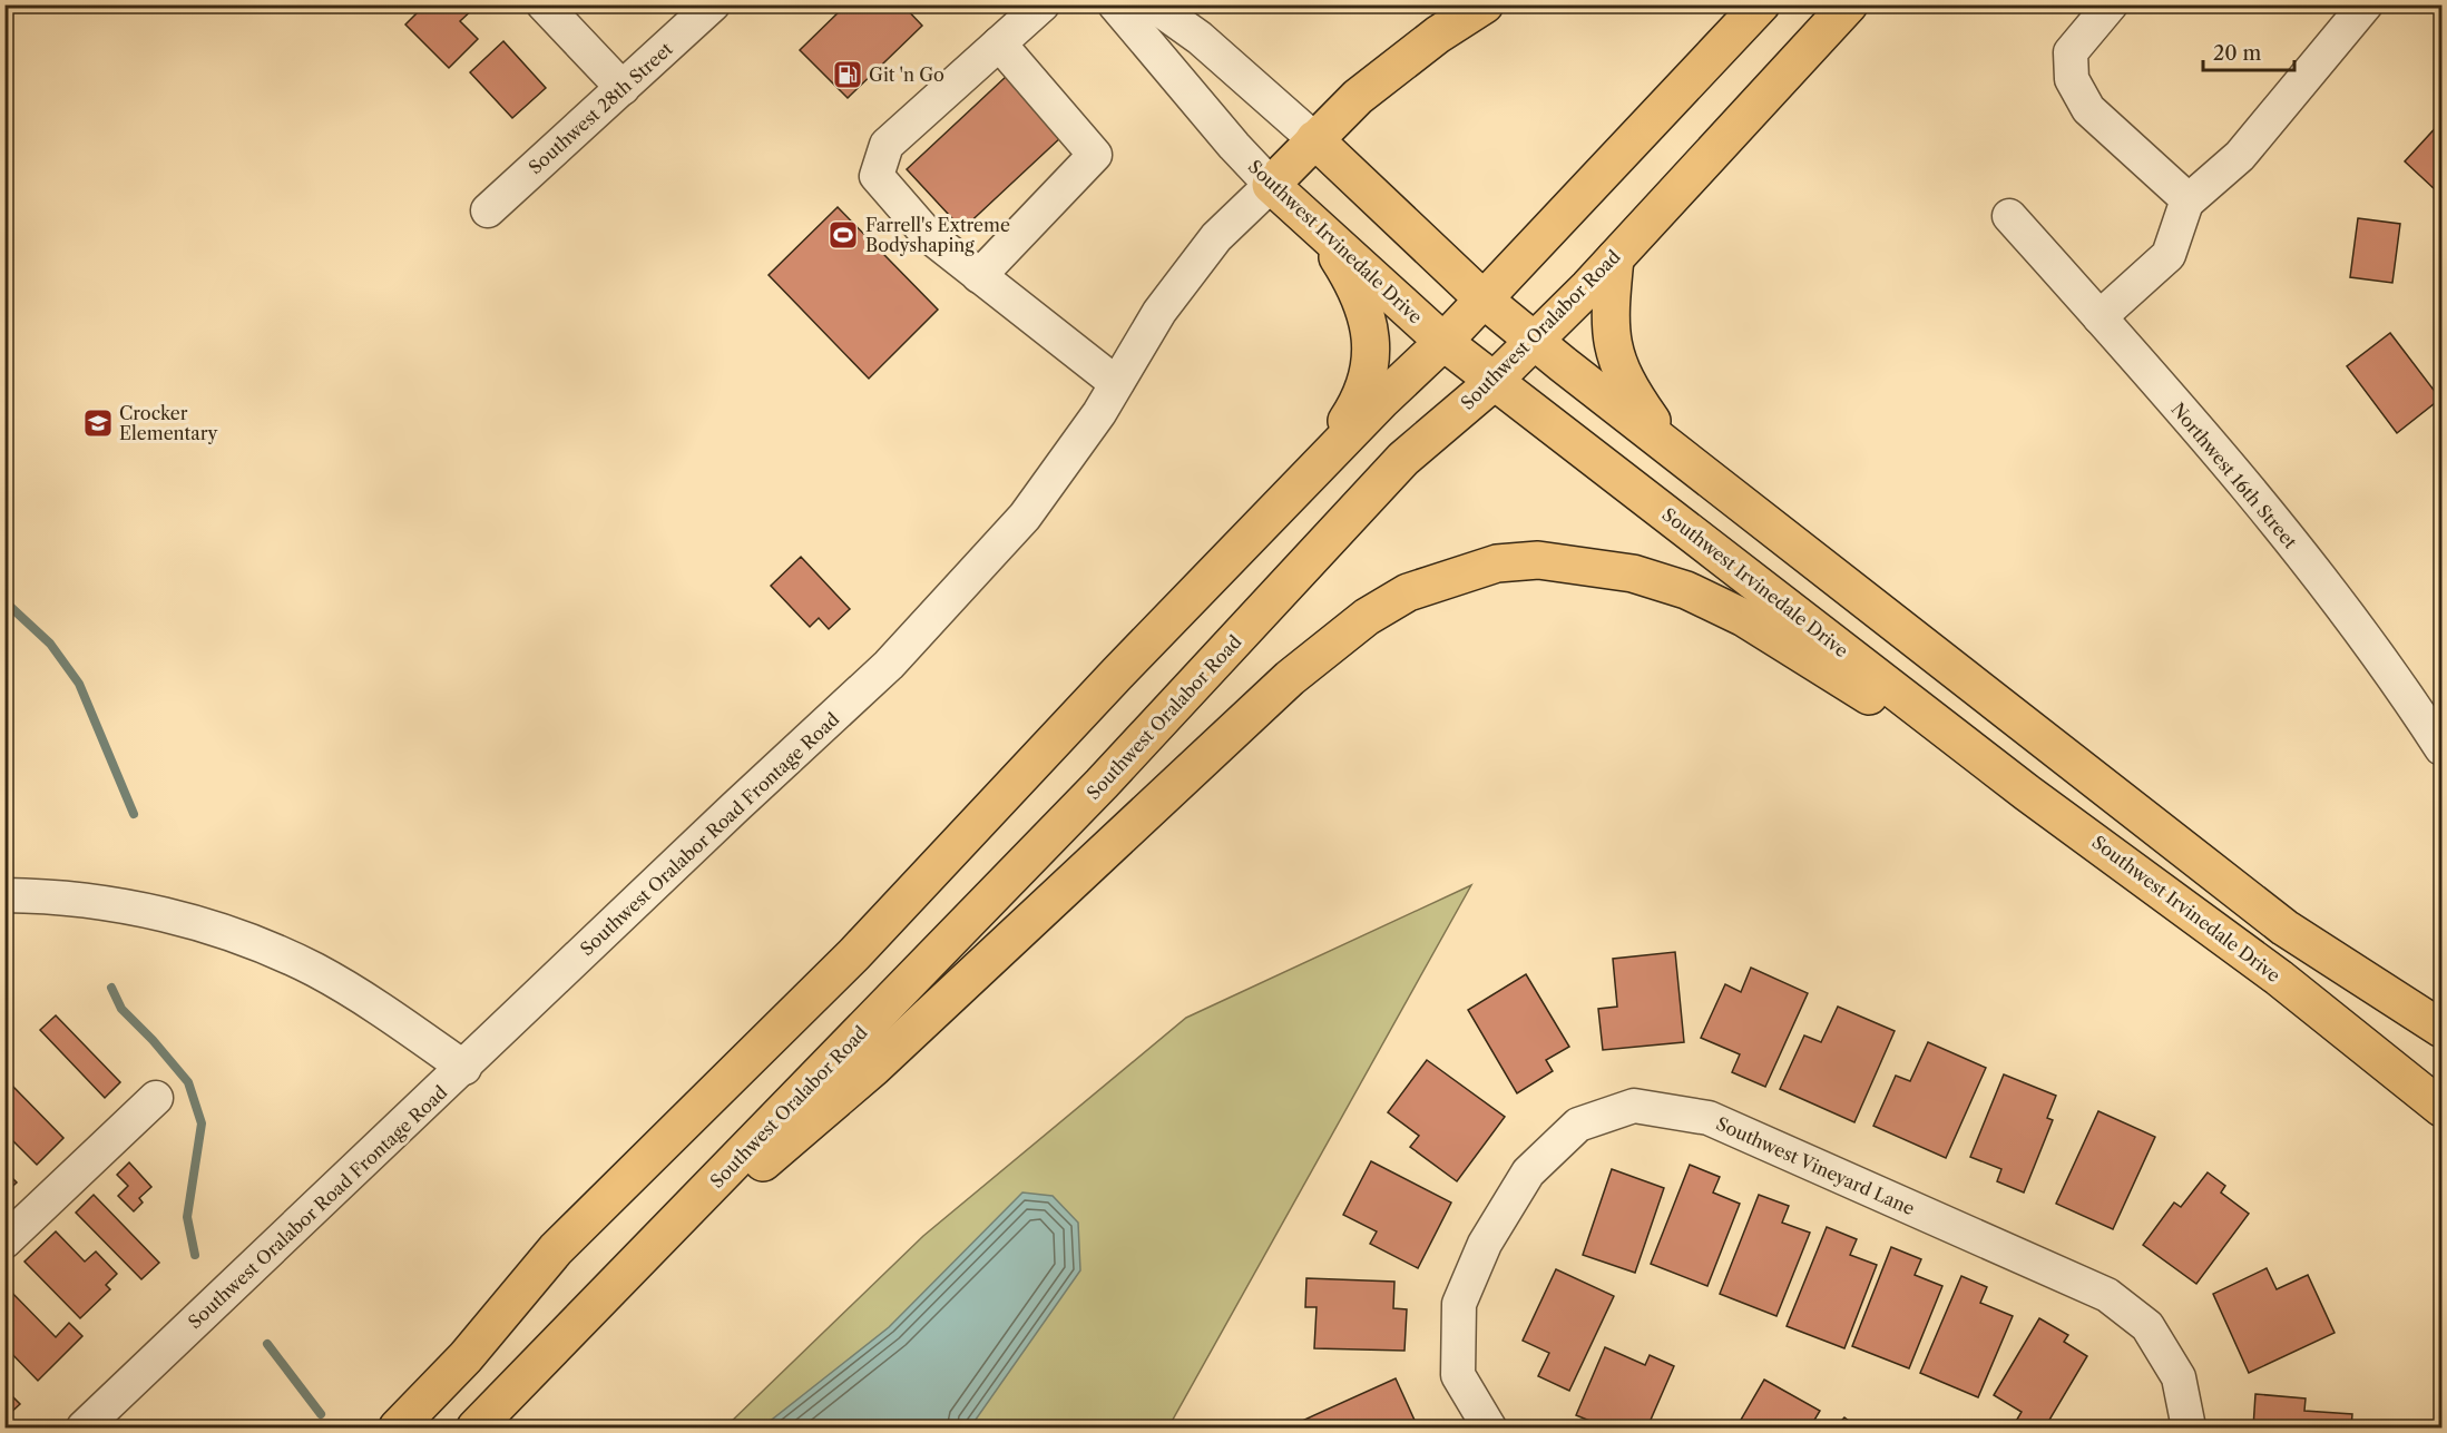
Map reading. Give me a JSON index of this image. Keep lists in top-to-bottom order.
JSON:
{
  "streets": {
    "main road": ["Southwest Irvinedale Drive", "Southwest Oralabor Road"],
    "street": [
      "Southwest 28th Street",
      "Northwest 16th Street",
      "Southwest Oralabor Road Frontage Road",
      "Southwest Vineyard Lane"
    ]
  },
  "crossings": [
    ["Southwest Irvinedale Drive", "Southwest Oralabor Road"],
    ["Southwest Irvinedale Drive", "Southwest Oralabor Road Frontage Road"]
  ],
  "places": {
    "fuel station": ["Git 'n Go"],
    "sports": ["Farrell's Extreme Bodyshaping"],
    "school or university": ["Crocker Elementary"]
  },
  "scale_bar": "20 m"
}
